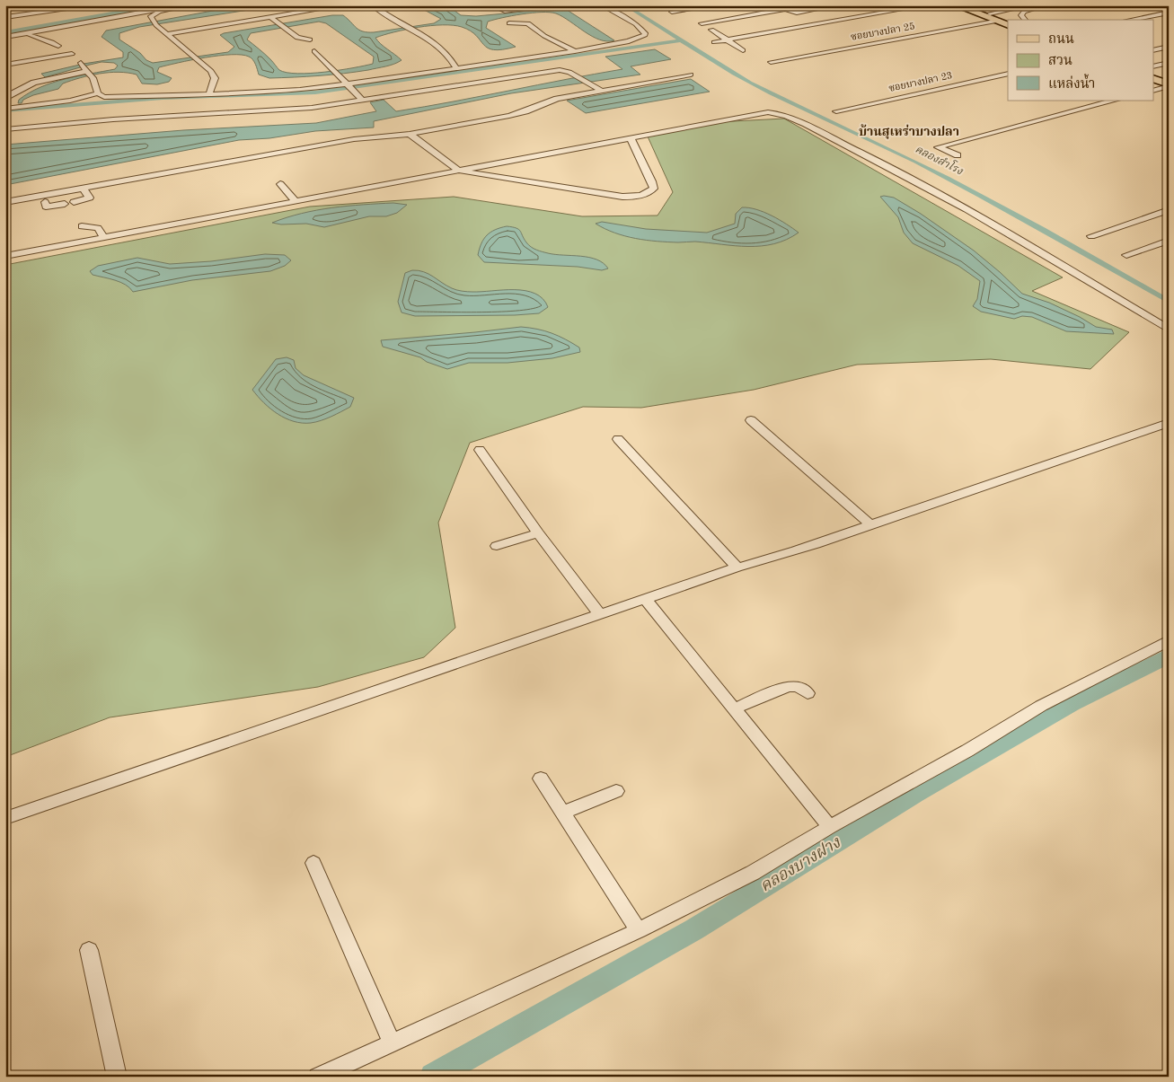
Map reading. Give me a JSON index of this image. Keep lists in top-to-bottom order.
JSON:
{
  "streets": {
    "street": ["ซอยบางปลา 25", "ซอยบางปลา 23"]
  },
  "districts": ["บ้านสุเหร่าบางปลา"],
  "water": ["คลองสำโรง", "คลองบางฝาง"],
  "legend": ["ถนน", "สวน", "แหล่งน้ำ"]
}
